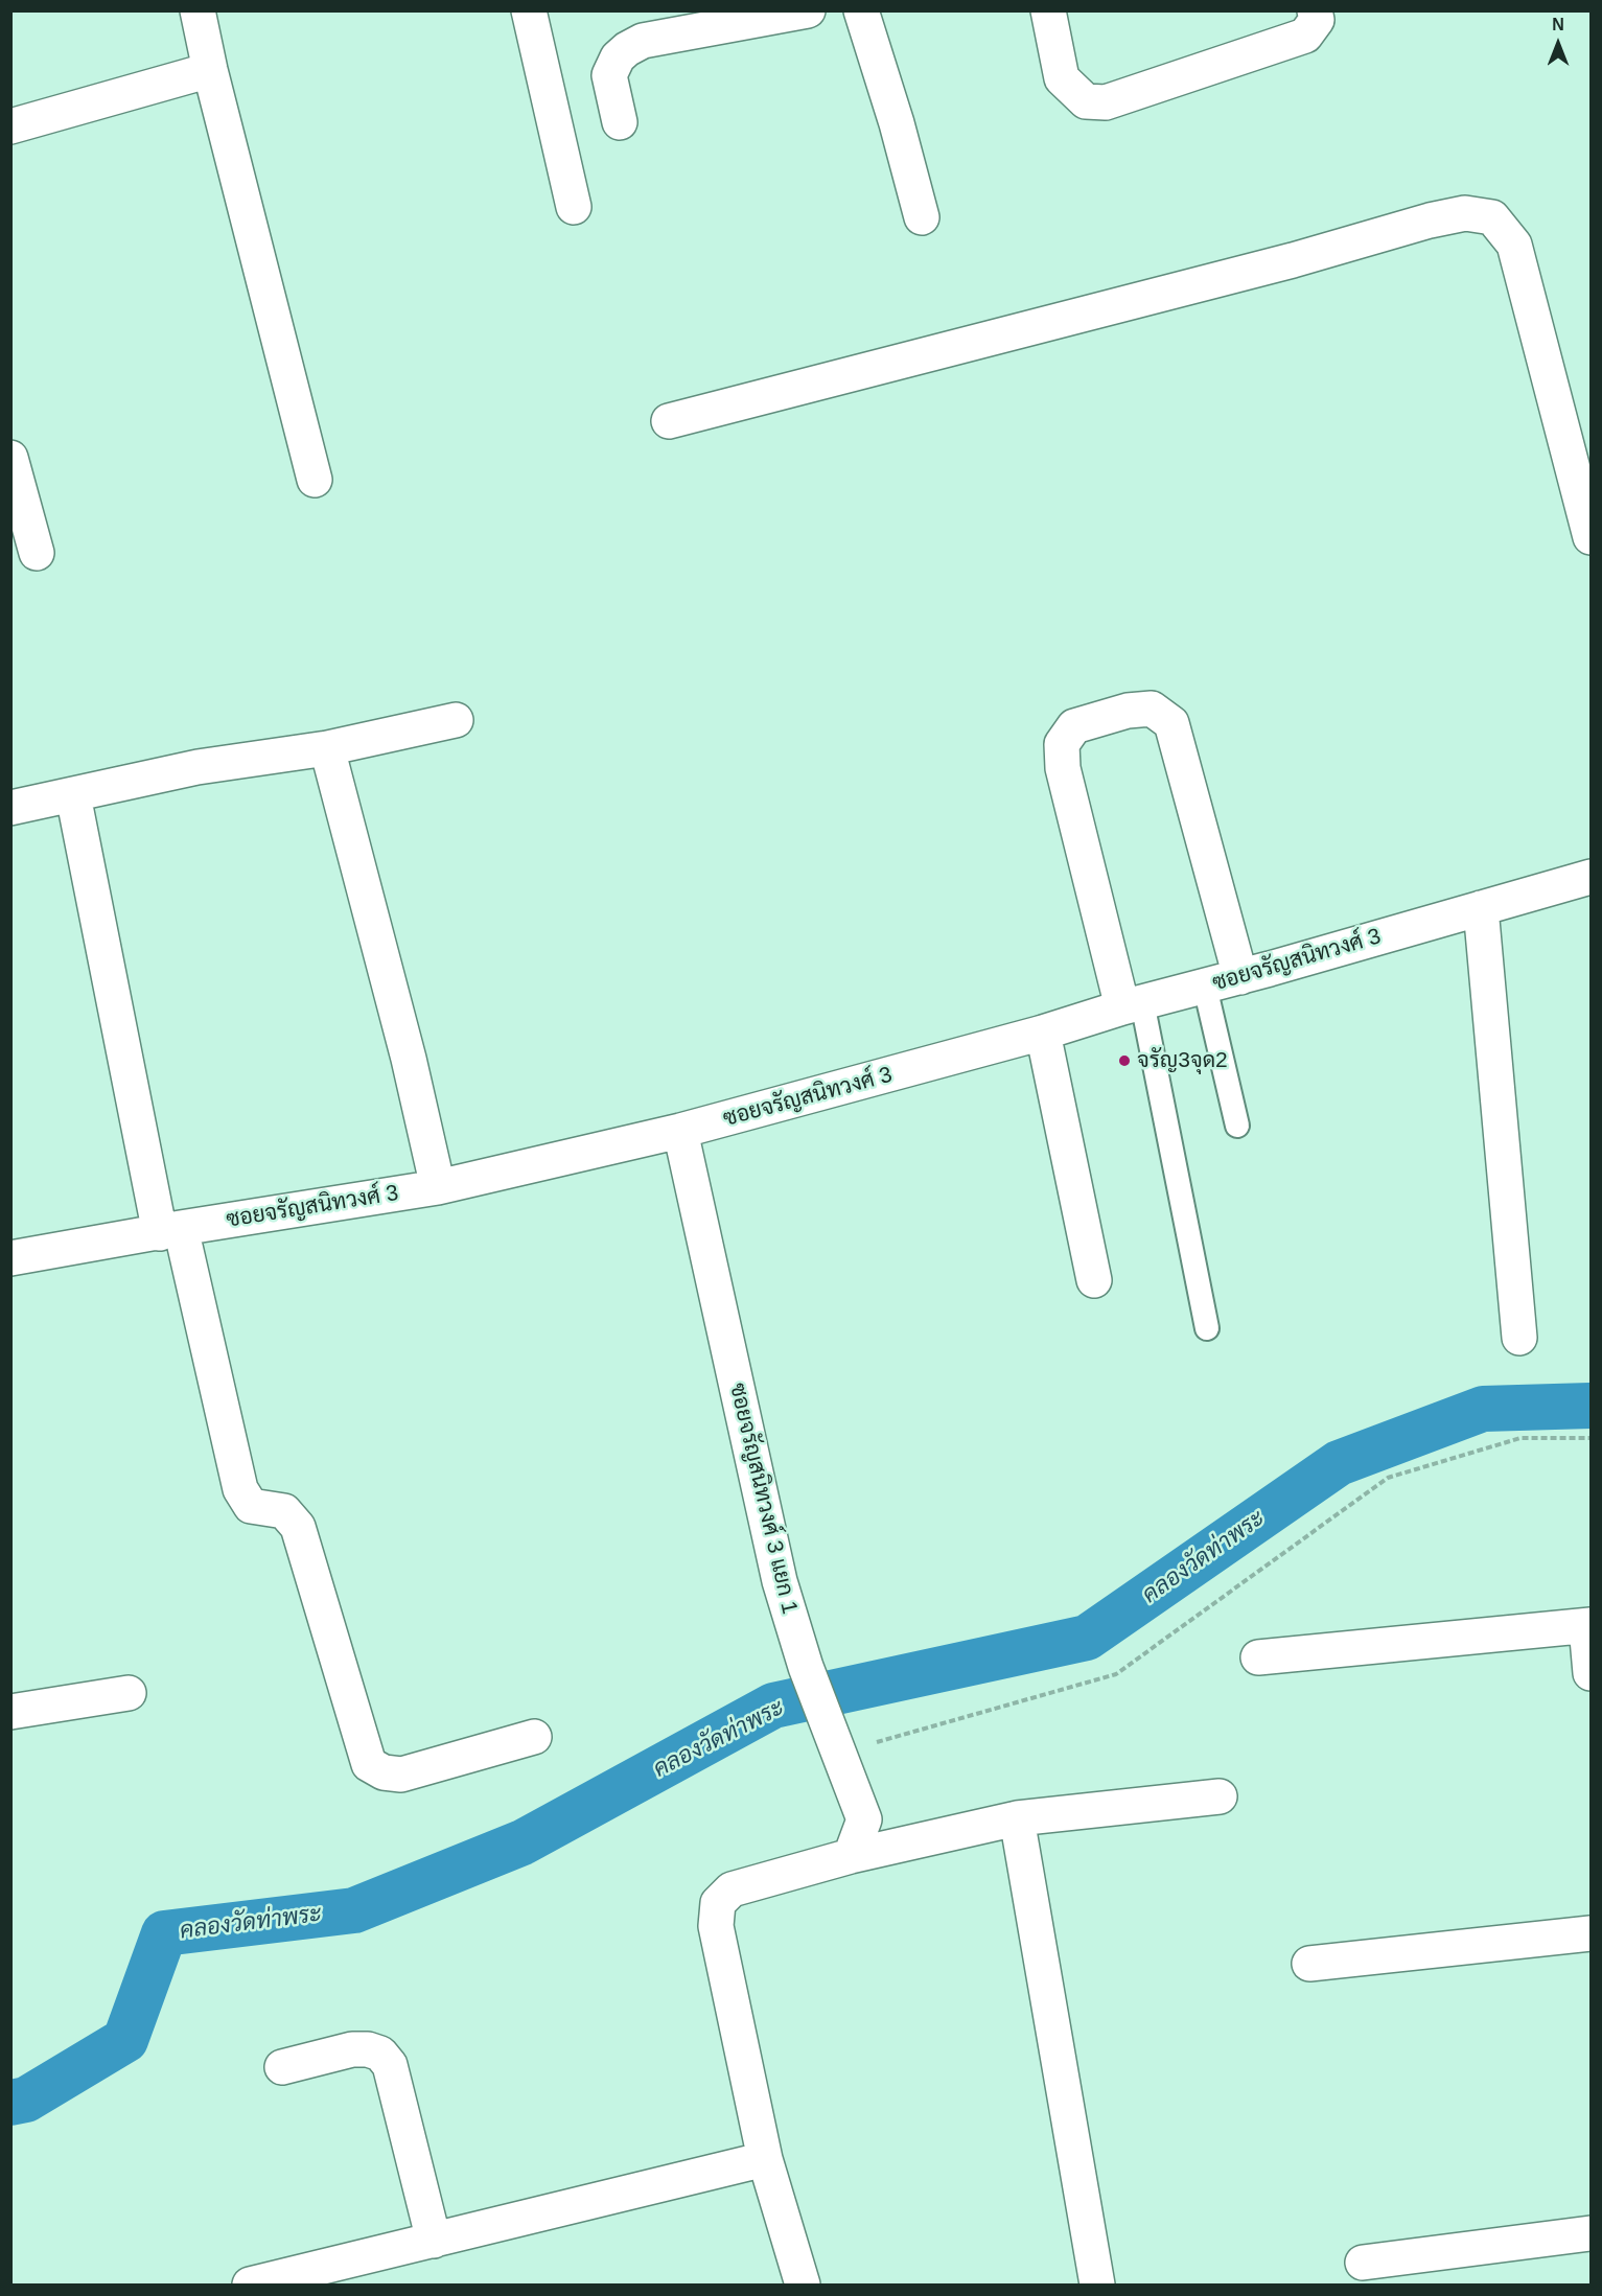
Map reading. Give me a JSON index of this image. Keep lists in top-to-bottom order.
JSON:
{
  "streets": {
    "street": ["ซอยจรัญสนิทวงศ์ 3", "ซอยจรัญสนิทวงศ์ 3 แยก 1"]
  },
  "crossings": [
    ["ซอยจรัญสนิทวงศ์ 3", "ซอยจรัญสนิทวงศ์ 3 แยก 1"]
  ],
  "water": ["คลองวัดท่าพระ"],
  "places": ["จรัญ3จุด2"],
  "north": "top"
}
